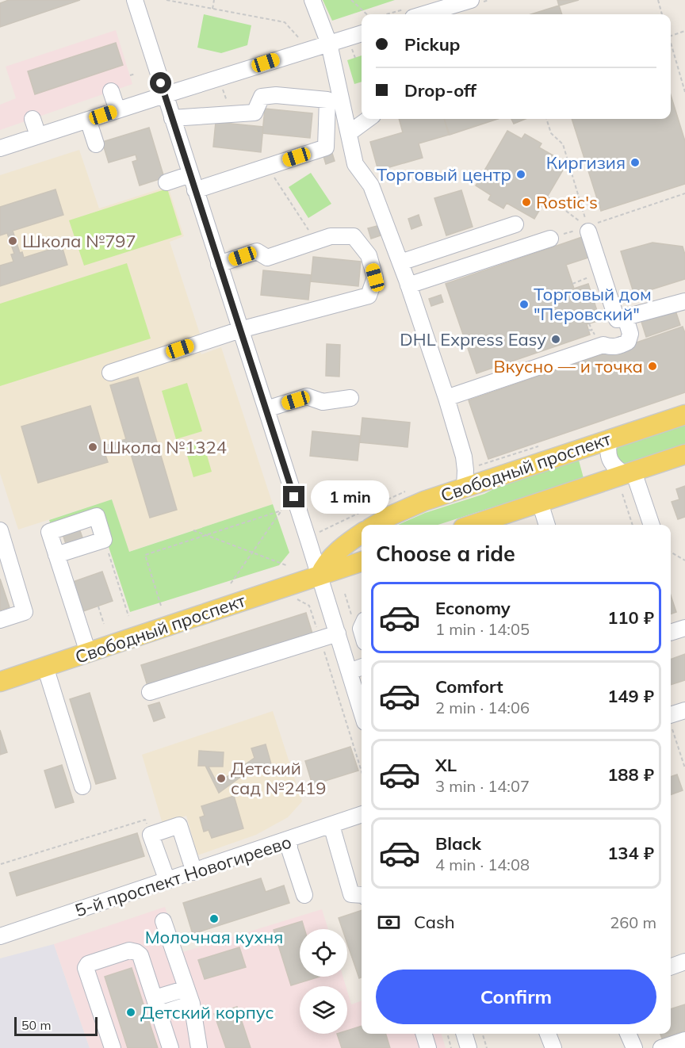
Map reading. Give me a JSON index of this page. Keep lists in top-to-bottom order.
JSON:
{
  "streets": {
    "main road": ["Свободный проспект"],
    "street": ["5-й проспект Новогиреево"]
  },
  "places": [
    "Киргизия",
    "Торговый центр",
    "Rostic's",
    "Школа №797",
    "Торговый дом \"Перовский\"",
    "DHL Express Easy",
    "Вкусно — и точка",
    "Школа №1324",
    "Детский сад №2419",
    "Молочная кухня",
    "Детский корпус"
  ],
  "scale_bar": "50 m",
  "page": {
    "banner": ["Pickup", "Drop-off"],
    "bubble": "1 min",
    "heading": "Choose a ride",
    "list": [
      {
        "name": "Economy",
        "note": "1 min · 14:05",
        "value": "110 ₽"
      },
      {
        "name": "Comfort",
        "note": "2 min · 14:06",
        "value": "149 ₽"
      },
      {
        "name": "XL",
        "note": "3 min · 14:07",
        "value": "188 ₽"
      },
      {
        "name": "Black",
        "note": "4 min · 14:08",
        "value": "134 ₽"
      }
    ],
    "pay": ["Cash", "260 m"],
    "buttons": "Confirm",
    "scale": "50 m"
  }
}
